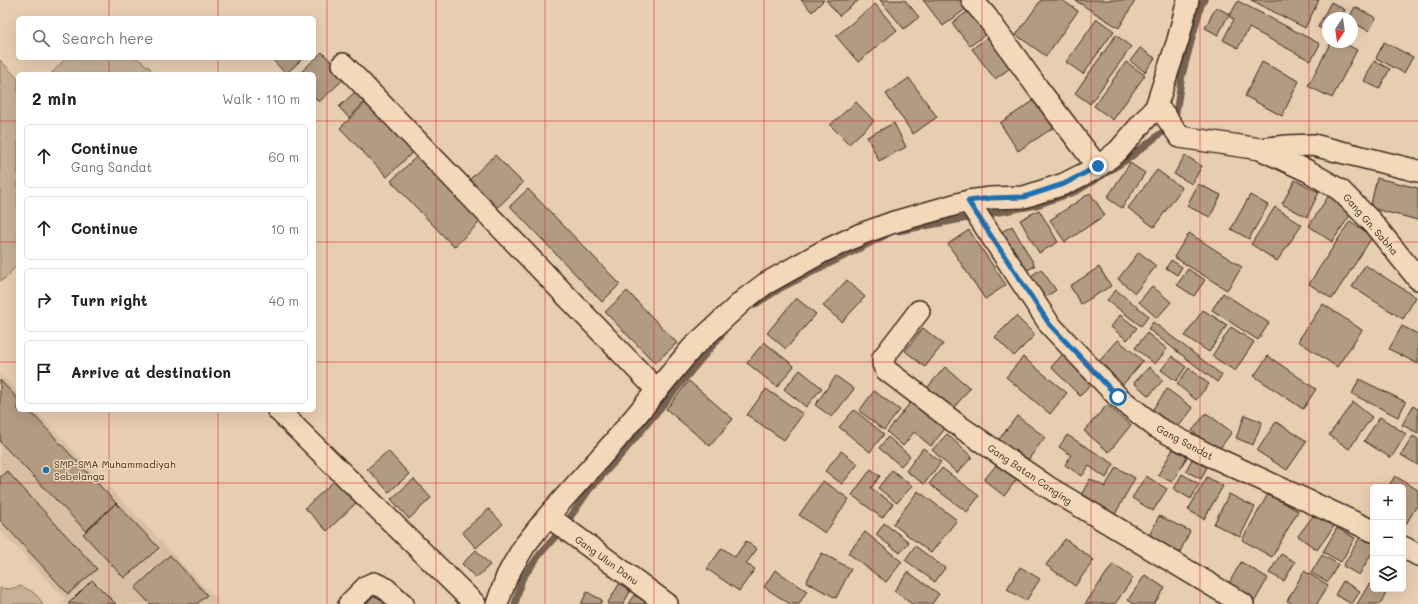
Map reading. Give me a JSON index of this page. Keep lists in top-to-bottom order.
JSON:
{
  "streets": {
    "street": [
      "Gang Gn. Sabha",
      "Gang Sandat",
      "Gang Batan Canging",
      "Gang Ulun Danu"
    ]
  },
  "places": ["SMP-SMA Muhammadiyah Sebelanga"],
  "north": "bottom",
  "page": {
    "search": "Search here",
    "heading": ["2 min", "Walk · 110 m"],
    "list": [
      ["Continue", "Gang Sandat", "60 m"],
      ["Continue", "10 m"],
      ["Turn right", "40 m"],
      "Arrive at destination"
    ],
    "map_buttons": ["+", "−"]
  }
}
